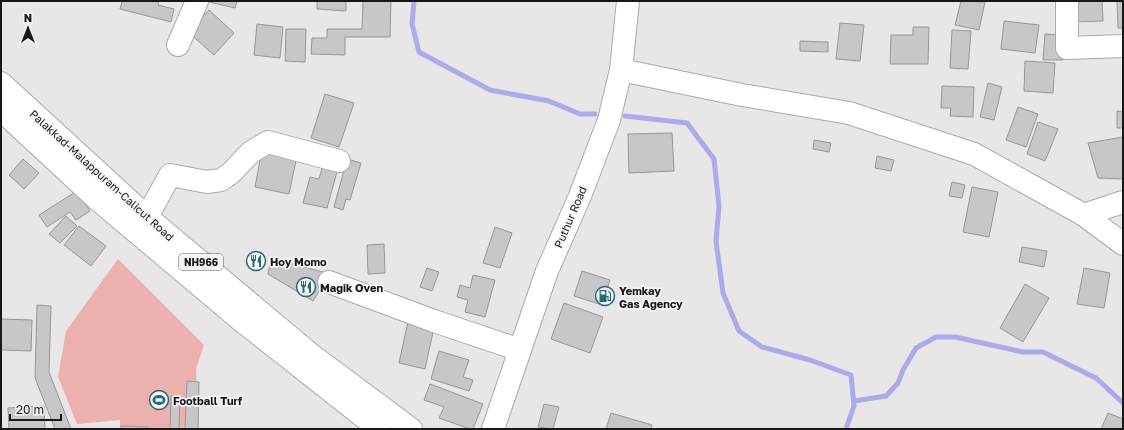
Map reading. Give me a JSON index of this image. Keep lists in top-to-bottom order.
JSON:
{
  "streets": {
    "main road": ["Palakkad-Malappuram-Calicut Road", "Puthur Road", "NH966"]
  },
  "places": {
    "restaurant": ["Hoy Momo", "Magik Oven"],
    "fuel station": ["Yemkay Gas Agency"],
    "sports": ["Football Turf"]
  },
  "scale_bar": "20 m",
  "north": "top"
}
